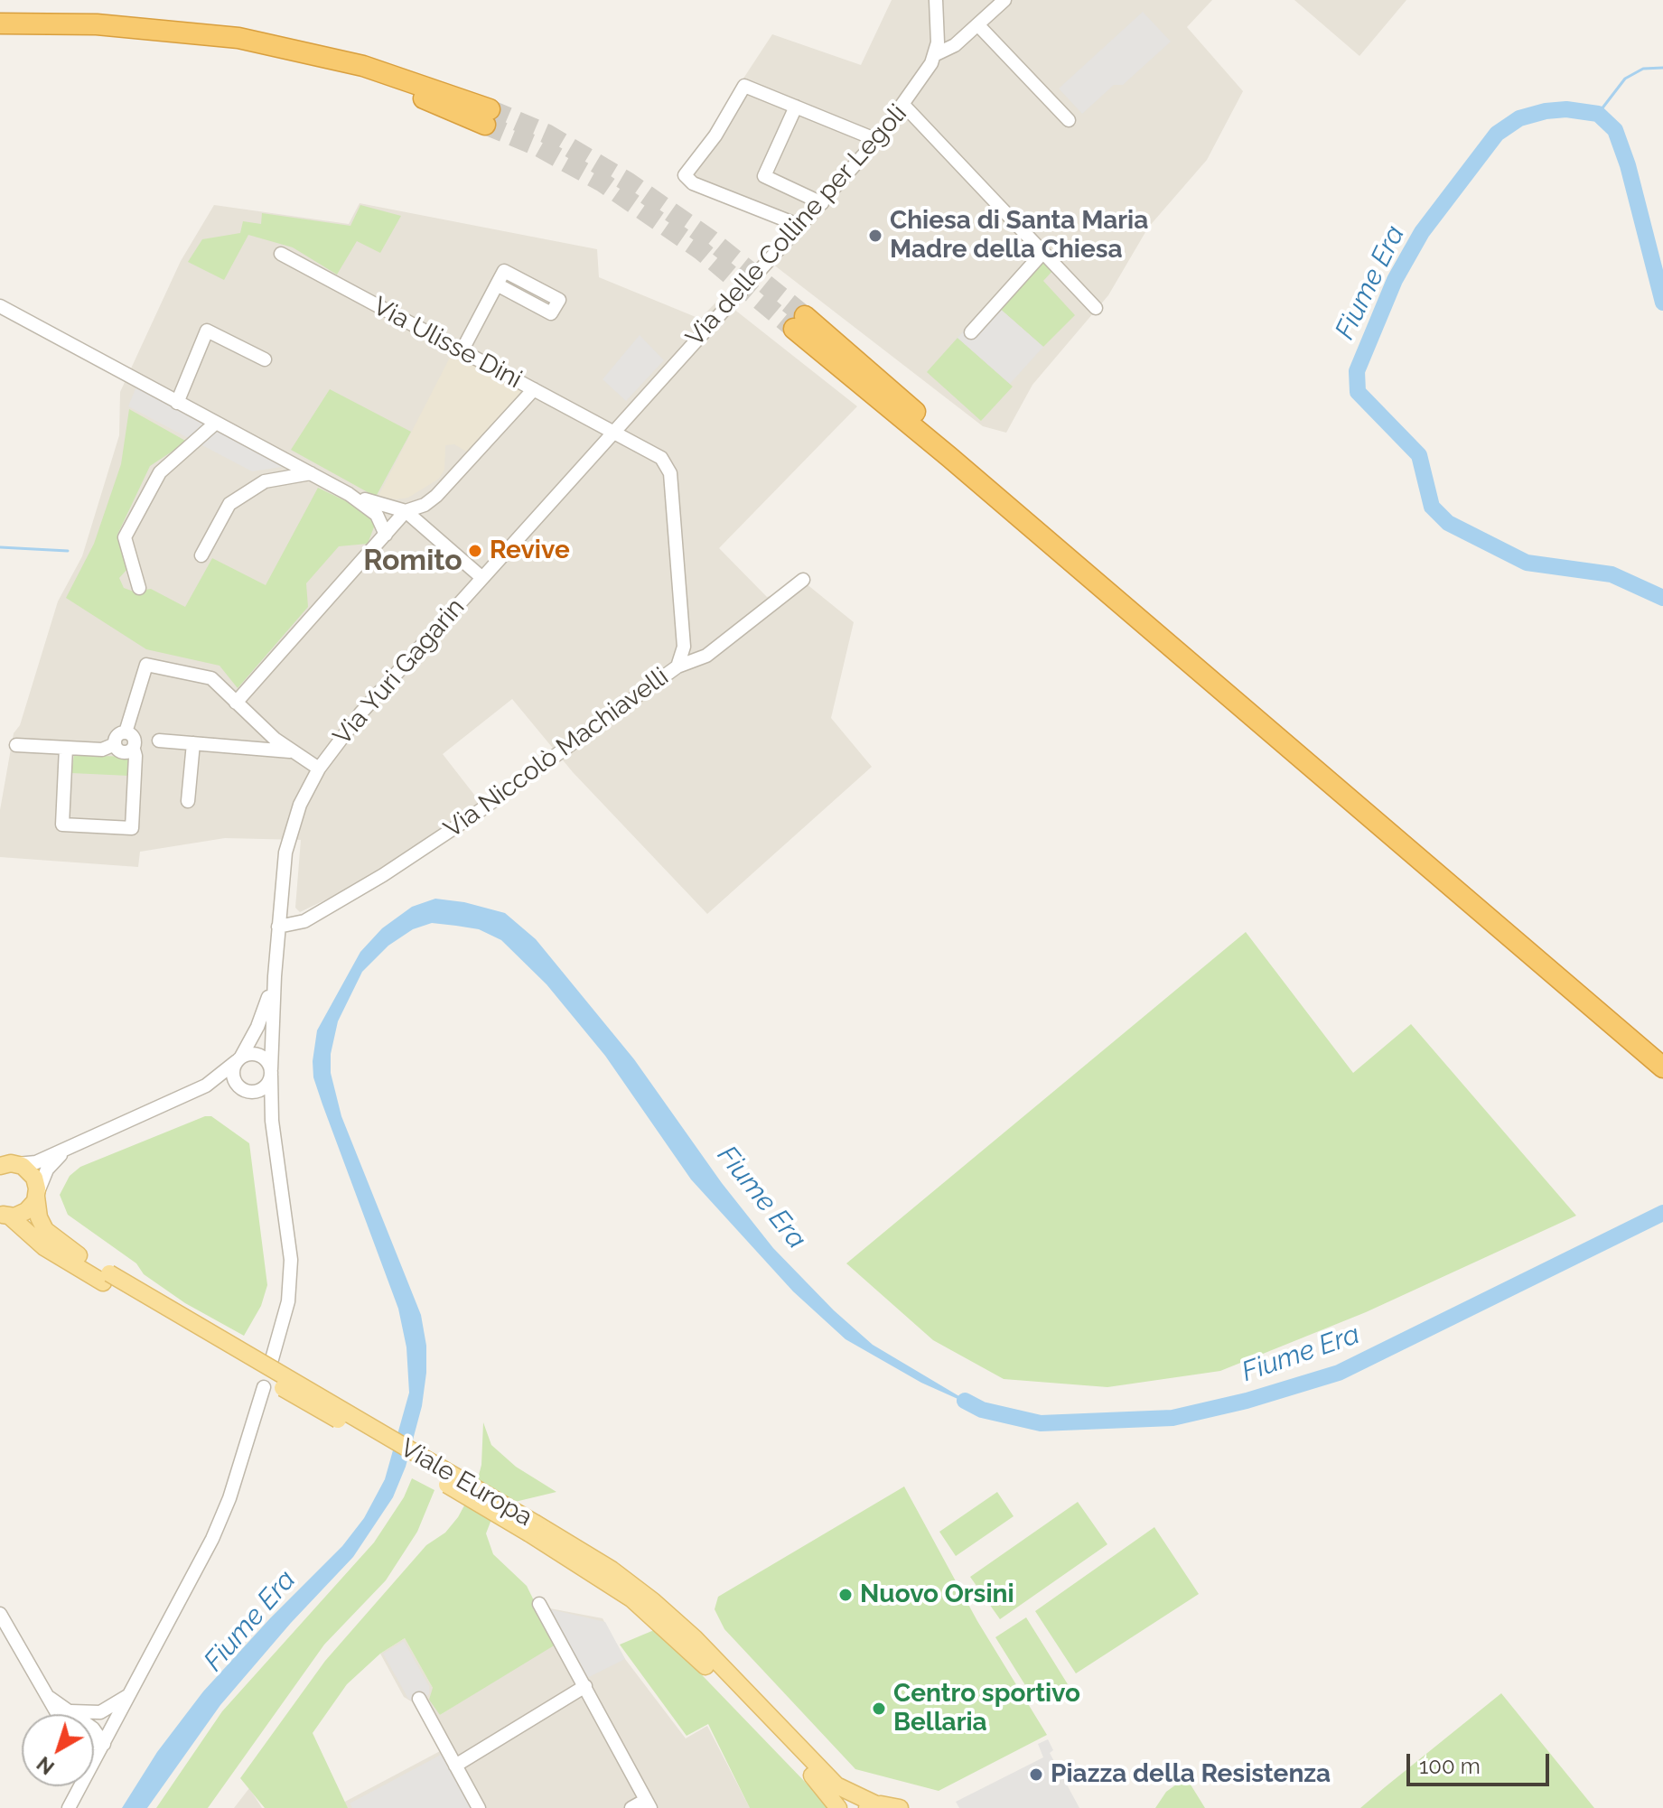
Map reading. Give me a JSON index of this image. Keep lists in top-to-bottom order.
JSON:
{
  "streets": {
    "main road": ["Viale Europa"],
    "street": [
      "Via delle Colline per Legoli",
      "Via Ulisse Dini",
      "Via Yuri Gagarin",
      "Via Niccolò Machiavelli"
    ]
  },
  "crossings": [
    ["Via delle Colline per Legoli", "Via Ulisse Dini"],
    ["Via delle Colline per Legoli", "Via Yuri Gagarin"],
    ["Via delle Colline per Legoli", "Via Niccolò Machiavelli"],
    ["Via Ulisse Dini", "Via Yuri Gagarin"],
    ["Via Ulisse Dini", "Via Niccolò Machiavelli"],
    ["Via Yuri Gagarin", "Via Niccolò Machiavelli"]
  ],
  "districts": ["Romito"],
  "water": ["Fiume Era"],
  "places": [
    "Chiesa di Santa Maria Madre della Chiesa",
    "Revive",
    "Nuovo Orsini",
    "Centro sportivo Bellaria",
    "Piazza della Resistenza"
  ],
  "scale_bar": "100 m",
  "north": "bottom left"
}
